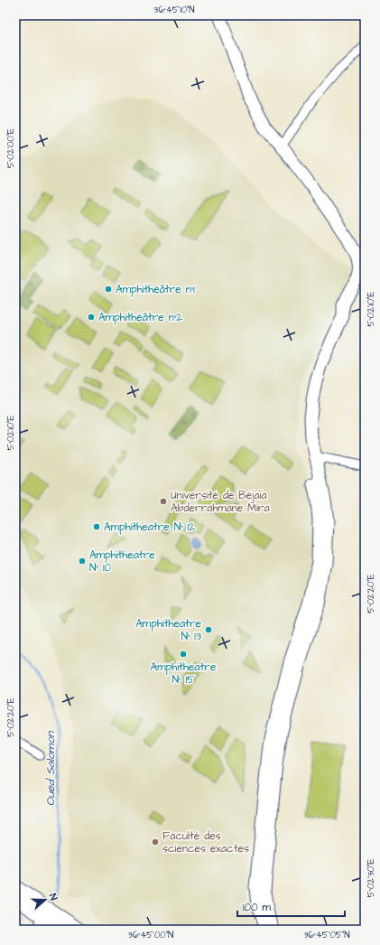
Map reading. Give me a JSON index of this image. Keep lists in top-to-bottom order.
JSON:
{
  "water": ["Oued Salomon"],
  "places": [
    "Amphithéâtre n°1",
    "Amphithéâtre n°2",
    "Université de Béjaïa Abderrahmane Mira",
    "Amphitheatre N° 12",
    "Amphitheatre N° 10",
    "Amphitheatre N° 13",
    "Amphitheatre N° 15",
    "Faculté des sciences exactes"
  ],
  "scale_bar": "100 m",
  "north": "right",
  "coordinates": [
    "36°45'10\"N",
    "5°02'00\"E",
    "5°02'10\"E",
    "5°02'20\"E",
    "5°02'30\"E",
    "36°45'00\"N",
    "36°45'05\"N"
  ]
}
